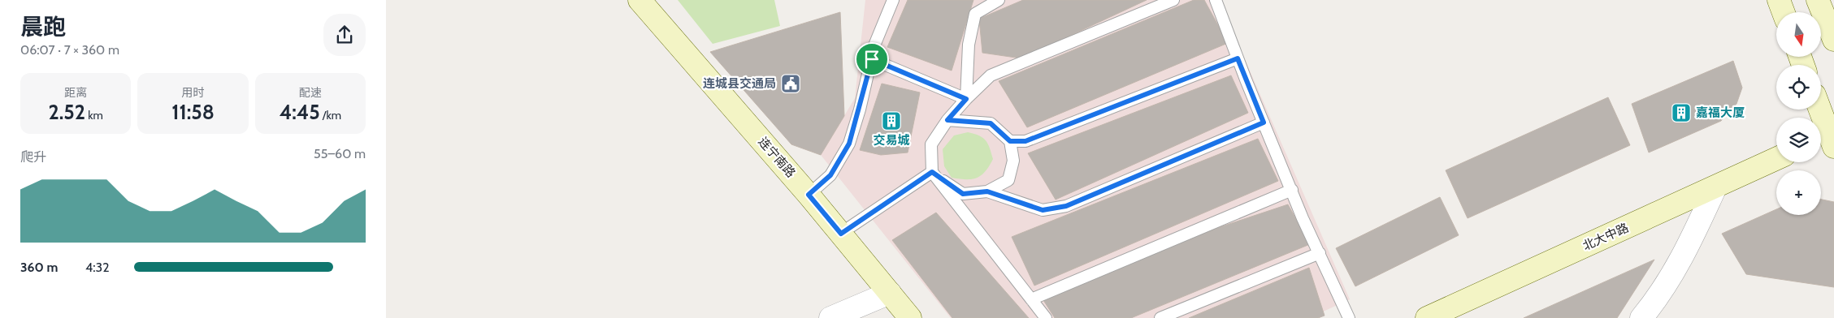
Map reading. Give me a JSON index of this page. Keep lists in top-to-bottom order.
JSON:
{
  "streets": {
    "main road": ["连宁南路", "北大中路"]
  },
  "places": {
    "public building": ["连城县交通局"],
    "building": ["嘉福大厦", "交易城"]
  },
  "north": "bottom",
  "page": {
    "heading": ["晨跑", "06:07 · 7 × 360 m"],
    "map_buttons": "+",
    "stats": [
      ["距离", "2.52 km"],
      ["用时", "11:58"],
      ["配速", "4:45 /km"]
    ],
    "chart": ["爬升", "55–60 m"],
    "list": [
      {
        "name": "360 m",
        "note": "4:32"
      }
    ]
  }
}
